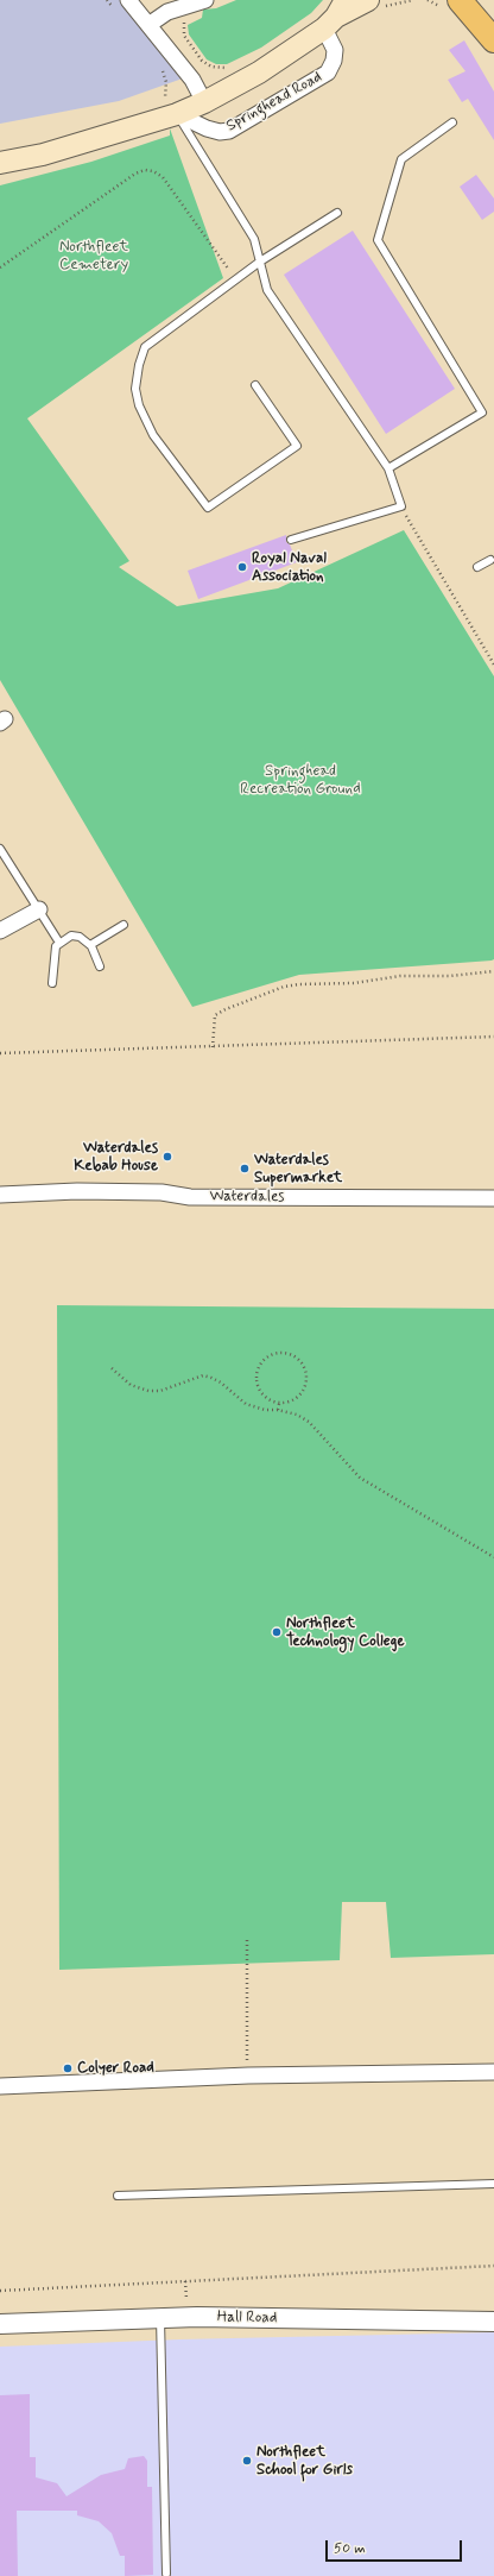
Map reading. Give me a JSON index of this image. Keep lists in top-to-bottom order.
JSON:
{
  "streets": {
    "street": ["Springhead Road", "Waterdales", "Hall Road"]
  },
  "parks": ["Northfleet Cemetery", "Springhead Recreation Ground"],
  "places": [
    "Royal Naval Association",
    "Waterdales Kebab House",
    "Waterdales Supermarket",
    "Northfleet Technology College",
    "Colyer Road",
    "Northfleet School for Girls"
  ],
  "scale_bar": "50 m"
}
